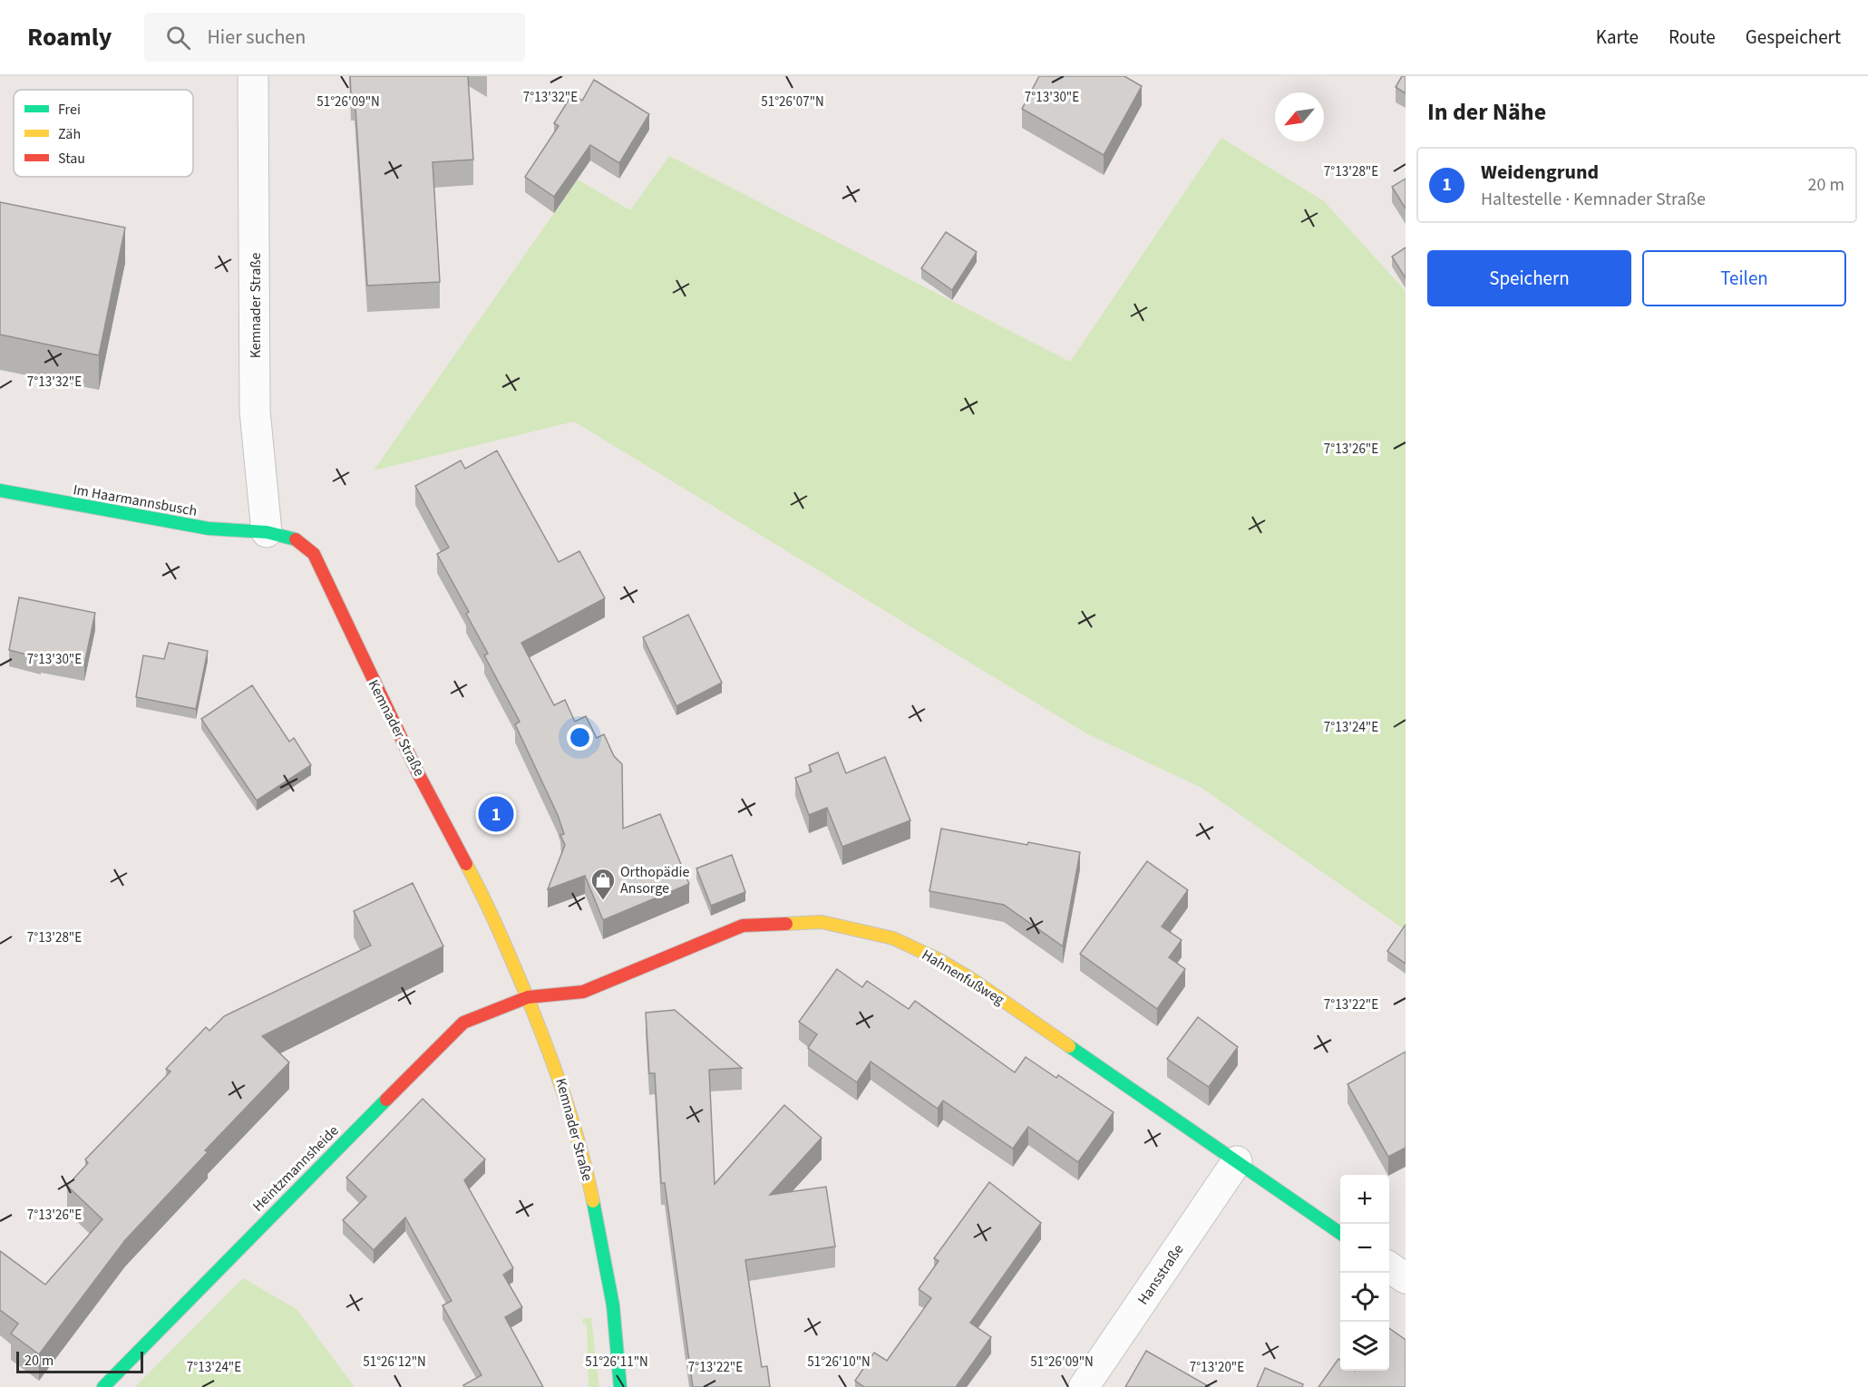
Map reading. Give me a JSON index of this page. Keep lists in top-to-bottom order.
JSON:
{
  "streets": {
    "street": [
      "Kemnader Straße",
      "Im Haarmannsbusch",
      "Hahnenfußweg",
      "Heintzmannsheide",
      "Hansstraße"
    ]
  },
  "crossings": [
    ["Kemnader Straße", "Im Haarmannsbusch"],
    ["Kemnader Straße", "Hahnenfußweg"],
    ["Kemnader Straße", "Heintzmannsheide"],
    ["Hahnenfußweg", "Heintzmannsheide"],
    ["Hahnenfußweg", "Hansstraße"]
  ],
  "places": {
    "shop": ["Orthopädie Ansorge"]
  },
  "legend": ["Frei", "Zäh", "Stau"],
  "scale_bar": "20 m",
  "north": "bottom left",
  "page": {
    "header": "Roamly",
    "search": "Hier suchen",
    "nav": ["Karte", "Route", "Gespeichert"],
    "heading": "In der Nähe",
    "list": [
      {
        "mark": "1",
        "name": "Weidengrund",
        "note": "Haltestelle · Kemnader Straße",
        "value": "20 m"
      }
    ],
    "buttons": ["Speichern", "Teilen"],
    "pins": "1",
    "map_buttons": ["+", "−"],
    "scale": "20 m"
  },
  "coordinates": [
    "7°13'32\"E",
    "7°13'30\"E",
    "51°26'09\"N",
    "51°26'07\"N",
    "7°13'28\"E",
    "7°13'26\"E",
    "7°13'24\"E",
    "7°13'22\"E",
    "51°26'12\"N",
    "51°26'11\"N",
    "51°26'10\"N",
    "7°13'20\"E"
  ]
}
